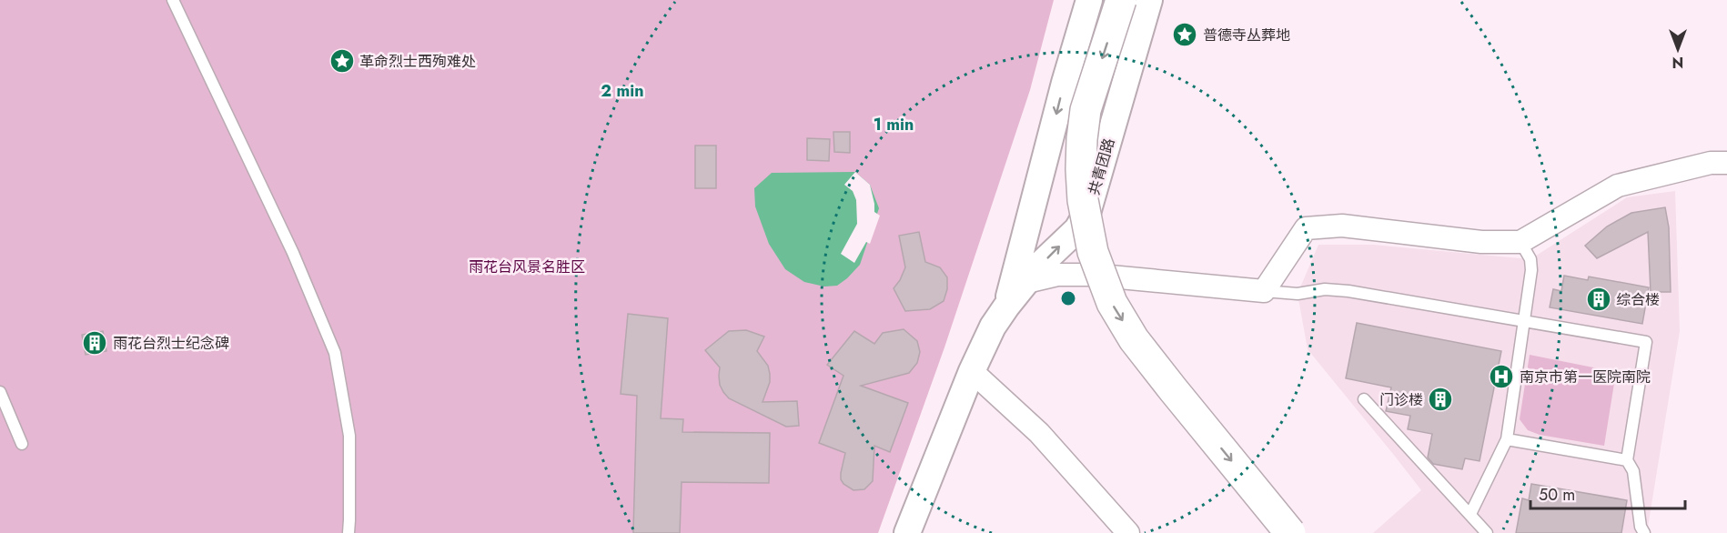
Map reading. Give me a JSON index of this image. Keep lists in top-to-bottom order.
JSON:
{
  "streets": {
    "street": ["共青团路"]
  },
  "parks": ["雨花台风景名胜区"],
  "places": {
    "place": ["普德寺丛葬地", "革命烈士西殉难处"],
    "building": ["综合楼", "雨花台烈士纪念碑", "门诊楼"],
    "hospital": ["南京市第一医院南院"]
  },
  "scale_bar": "50 m",
  "north": "bottom",
  "rings": ["2 min", "1 min"]
}
